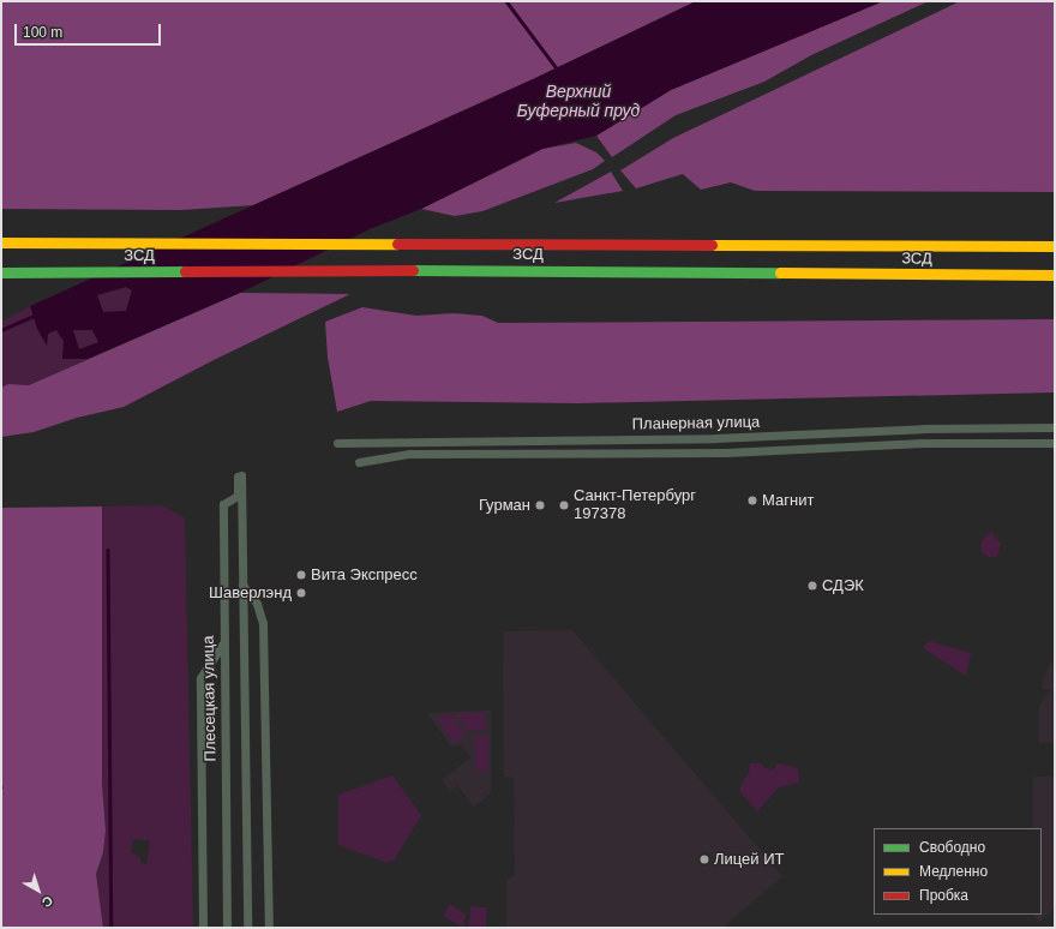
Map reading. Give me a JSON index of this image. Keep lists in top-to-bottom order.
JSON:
{
  "streets": {
    "highway": ["ЗСД"],
    "street": ["Планерная улица", "Плесецкая улица"]
  },
  "water": ["Верхний Буферный пруд"],
  "places": [
    "Магнит",
    "Гурман",
    "Санкт-Петербург 197378",
    "Вита Экспресс",
    "СДЭК",
    "Шаверлэнд",
    "Лицей ИТ"
  ],
  "legend": ["Свободно", "Медленно", "Пробка"],
  "scale_bar": "100 m",
  "north": "bottom right"
}
